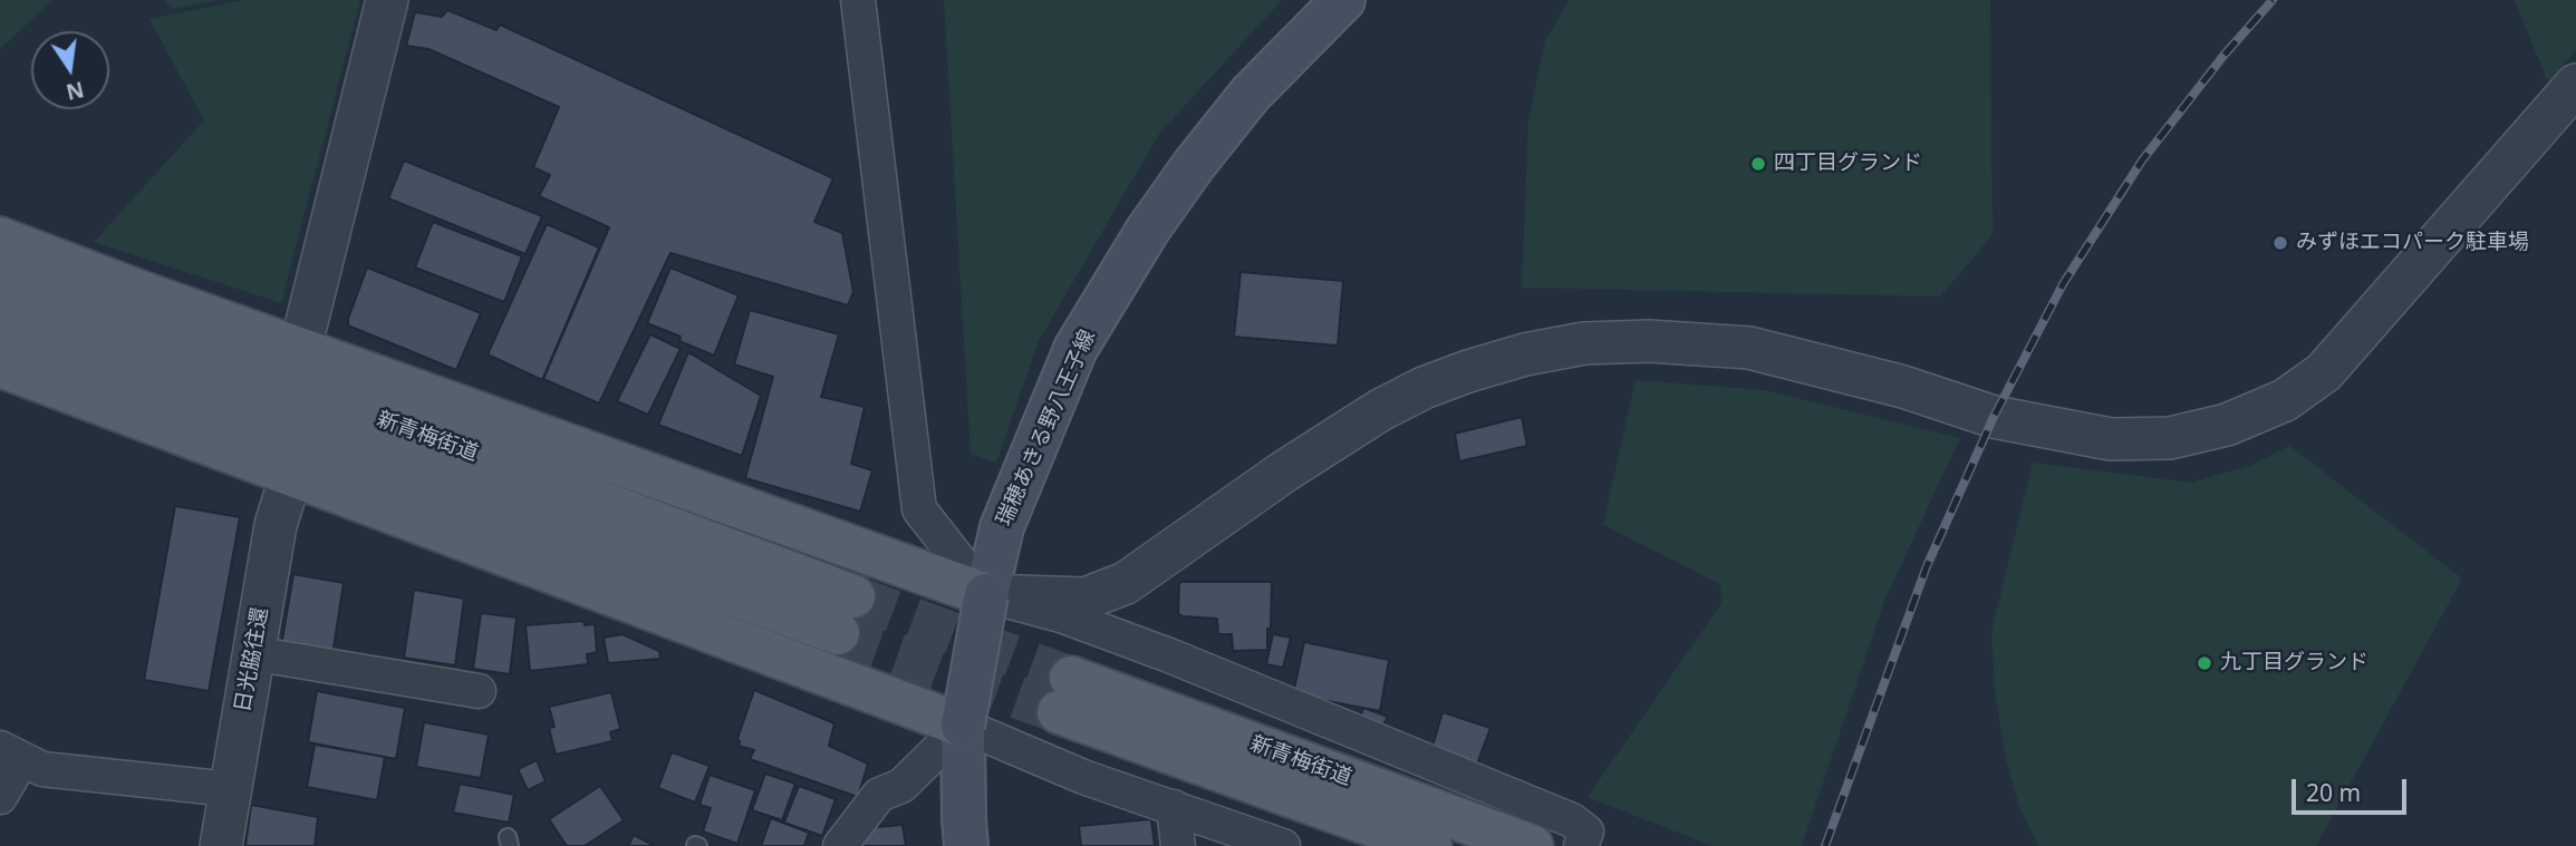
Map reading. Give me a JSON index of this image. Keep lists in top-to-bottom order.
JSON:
{
  "streets": {
    "main road": ["瑞穂あきる野八王子線", "新青梅街道"],
    "street": ["日光脇往還"]
  },
  "places": ["四丁目グランド", "みずほエコパーク駐車場", "九丁目グランド"],
  "scale_bar": "20 m",
  "north": "bottom"
}
